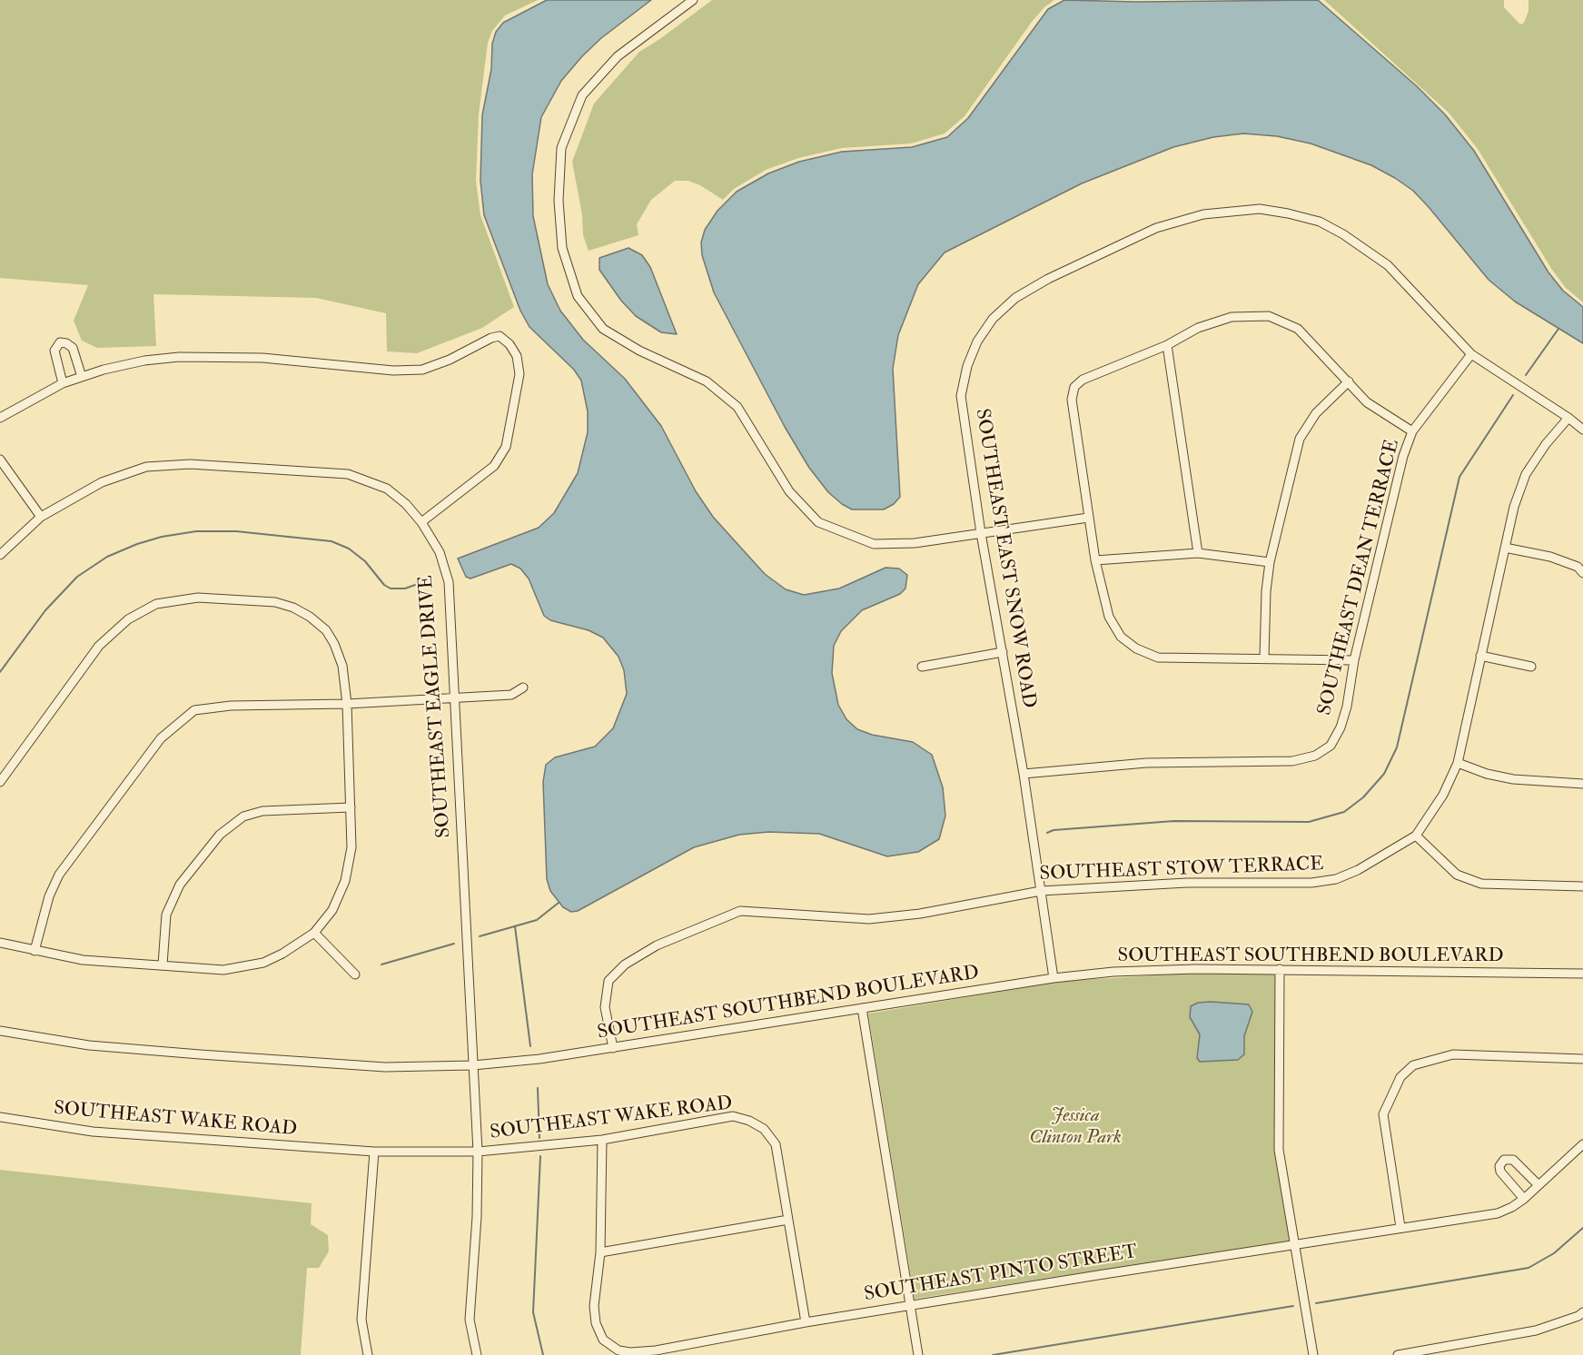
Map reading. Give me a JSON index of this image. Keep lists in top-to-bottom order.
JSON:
{
  "streets": {
    "street": [
      "SOUTHEAST EAST SNOW ROAD",
      "SOUTHEAST DEAN TERRACE",
      "SOUTHEAST EAGLE DRIVE",
      "SOUTHEAST STOW TERRACE",
      "SOUTHEAST SOUTHBEND BOULEVARD",
      "SOUTHEAST WAKE ROAD",
      "SOUTHEAST PINTO STREET"
    ]
  },
  "crossings": [
    ["SOUTHEAST EAST SNOW ROAD", "SOUTHEAST DEAN TERRACE"],
    ["SOUTHEAST EAST SNOW ROAD", "SOUTHEAST STOW TERRACE"],
    ["SOUTHEAST EAST SNOW ROAD", "SOUTHEAST SOUTHBEND BOULEVARD"],
    ["SOUTHEAST EAGLE DRIVE", "SOUTHEAST SOUTHBEND BOULEVARD"],
    ["SOUTHEAST EAGLE DRIVE", "SOUTHEAST WAKE ROAD"],
    ["SOUTHEAST STOW TERRACE", "SOUTHEAST SOUTHBEND BOULEVARD"],
    ["SOUTHEAST WAKE ROAD", "SOUTHEAST PINTO STREET"]
  ],
  "parks": ["Jessica Clinton Park"]
}
